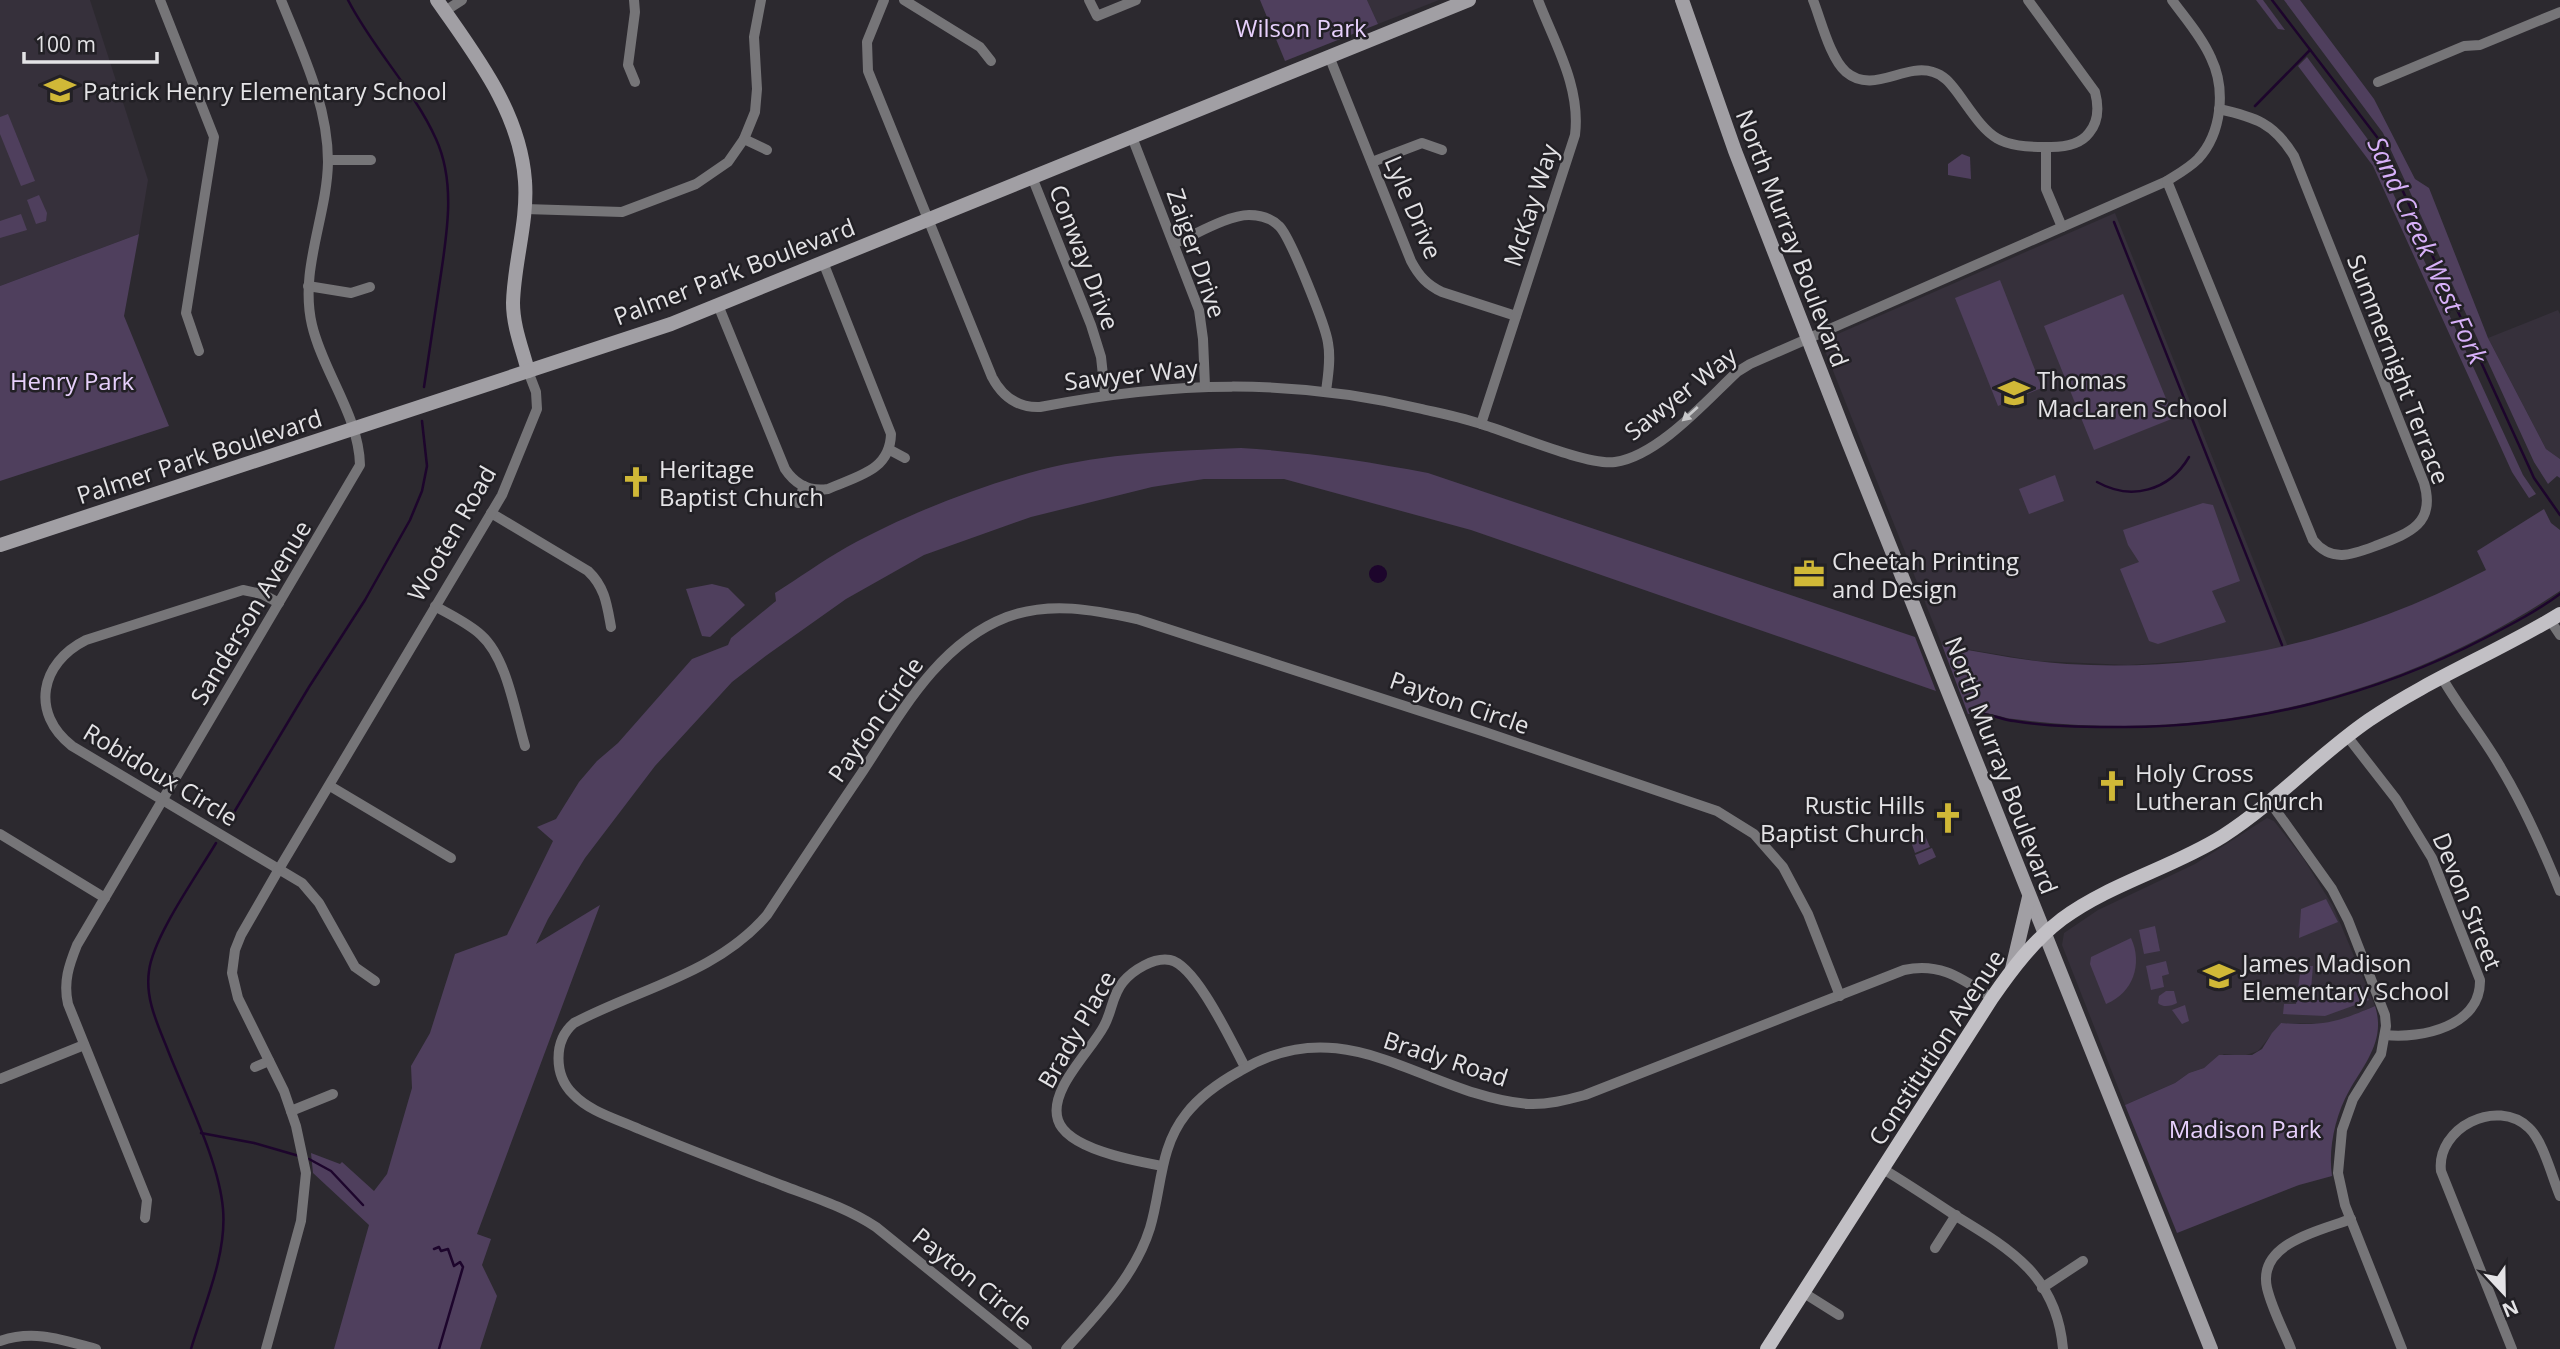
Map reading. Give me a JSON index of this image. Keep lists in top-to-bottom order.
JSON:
{
  "streets": {
    "main road": [
      "North Murray Boulevard",
      "Palmer Park Boulevard",
      "Wooten Road",
      "Constitution Avenue"
    ],
    "street": [
      "McKay Way",
      "Lyle Drive",
      "Zaiger Drive",
      "Conway Drive",
      "Summernight Terrace",
      "Sawyer Way",
      "Sanderson Avenue",
      "Payton Circle",
      "Robidoux Circle",
      "Devon Street",
      "Brady Place",
      "Brady Road"
    ]
  },
  "crossings": [
    ["McKay Way", "Lyle Drive"],
    ["McKay Way", "Sawyer Way"],
    ["Lyle Drive", "Palmer Park Boulevard"],
    ["North Murray Boulevard", "Sawyer Way"],
    ["North Murray Boulevard", "Constitution Avenue"],
    ["Zaiger Drive", "Palmer Park Boulevard"],
    ["Zaiger Drive", "Sawyer Way"],
    ["Conway Drive", "Palmer Park Boulevard"],
    ["Conway Drive", "Sawyer Way"],
    ["Palmer Park Boulevard", "Sawyer Way"],
    ["Palmer Park Boulevard", "Wooten Road"],
    ["Palmer Park Boulevard", "Sanderson Avenue"],
    ["Summernight Terrace", "Sawyer Way"],
    ["Wooten Road", "Robidoux Circle"],
    ["Sanderson Avenue", "Robidoux Circle"],
    ["Payton Circle", "Brady Road"],
    ["Devon Street", "Constitution Avenue"],
    ["Brady Place", "Brady Road"],
    ["Constitution Avenue", "Brady Road"]
  ],
  "water": ["Sand Creek West Fork"],
  "parks": ["Wilson Park", "Henry Park", "Madison Park"],
  "places": {
    "school or university": ["Patrick Henry Elementary School", "Thomas MacLaren School", "James Madison Elementary School"],
    "church": ["Heritage Baptist Church", "Holy Cross Lutheran Church", "Rustic Hills Baptist Church"],
    "office": ["Cheetah Printing and Design"]
  },
  "scale_bar": "100 m",
  "north": "bottom"
}
